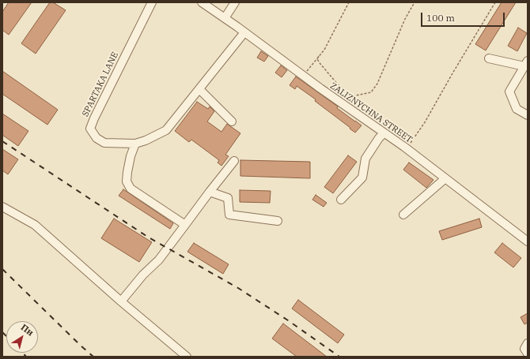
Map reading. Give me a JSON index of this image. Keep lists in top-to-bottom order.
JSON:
{
  "streets": {
    "street": ["SPARTAKA LANE", "ZALIZNYCHNA STREET"]
  },
  "scale_bar": "100 m",
  "north": "top right"
}
